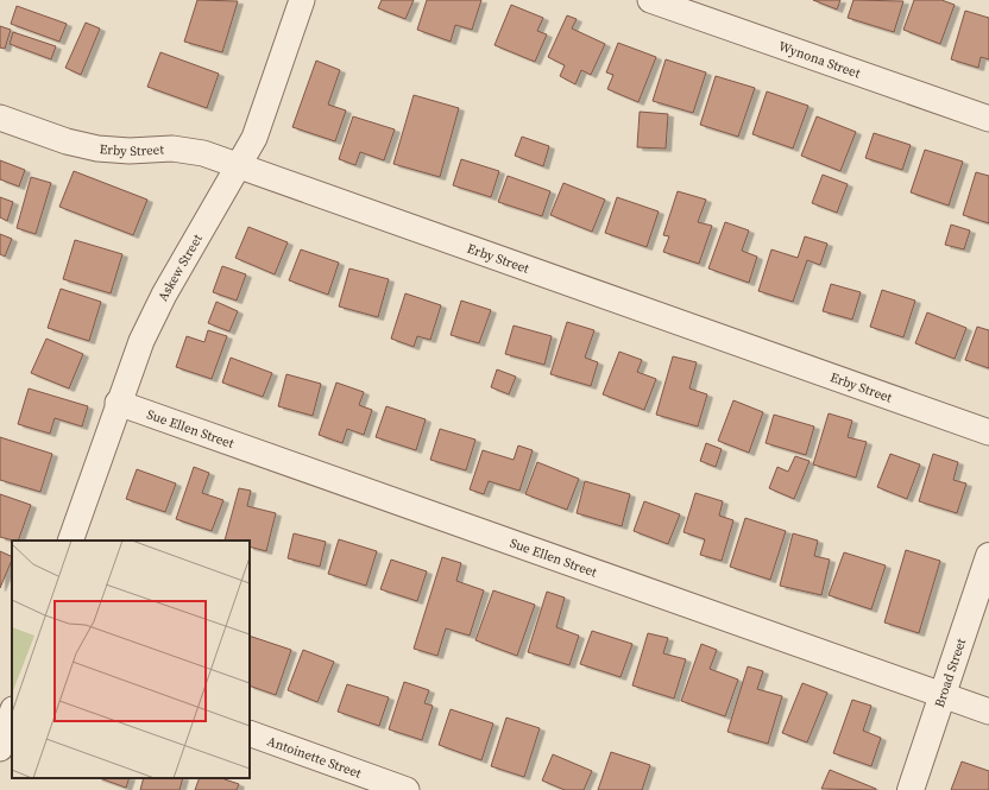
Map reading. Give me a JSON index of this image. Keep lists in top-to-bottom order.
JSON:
{
  "streets": {
    "street": [
      "Wynona Street",
      "Erby Street",
      "Askew Street",
      "Sue Ellen Street",
      "Broad Street",
      "Antoinette Street"
    ]
  },
  "crossings": [
    ["Erby Street", "Askew Street"],
    ["Askew Street", "Sue Ellen Street"],
    ["Sue Ellen Street", "Broad Street"]
  ]
}
